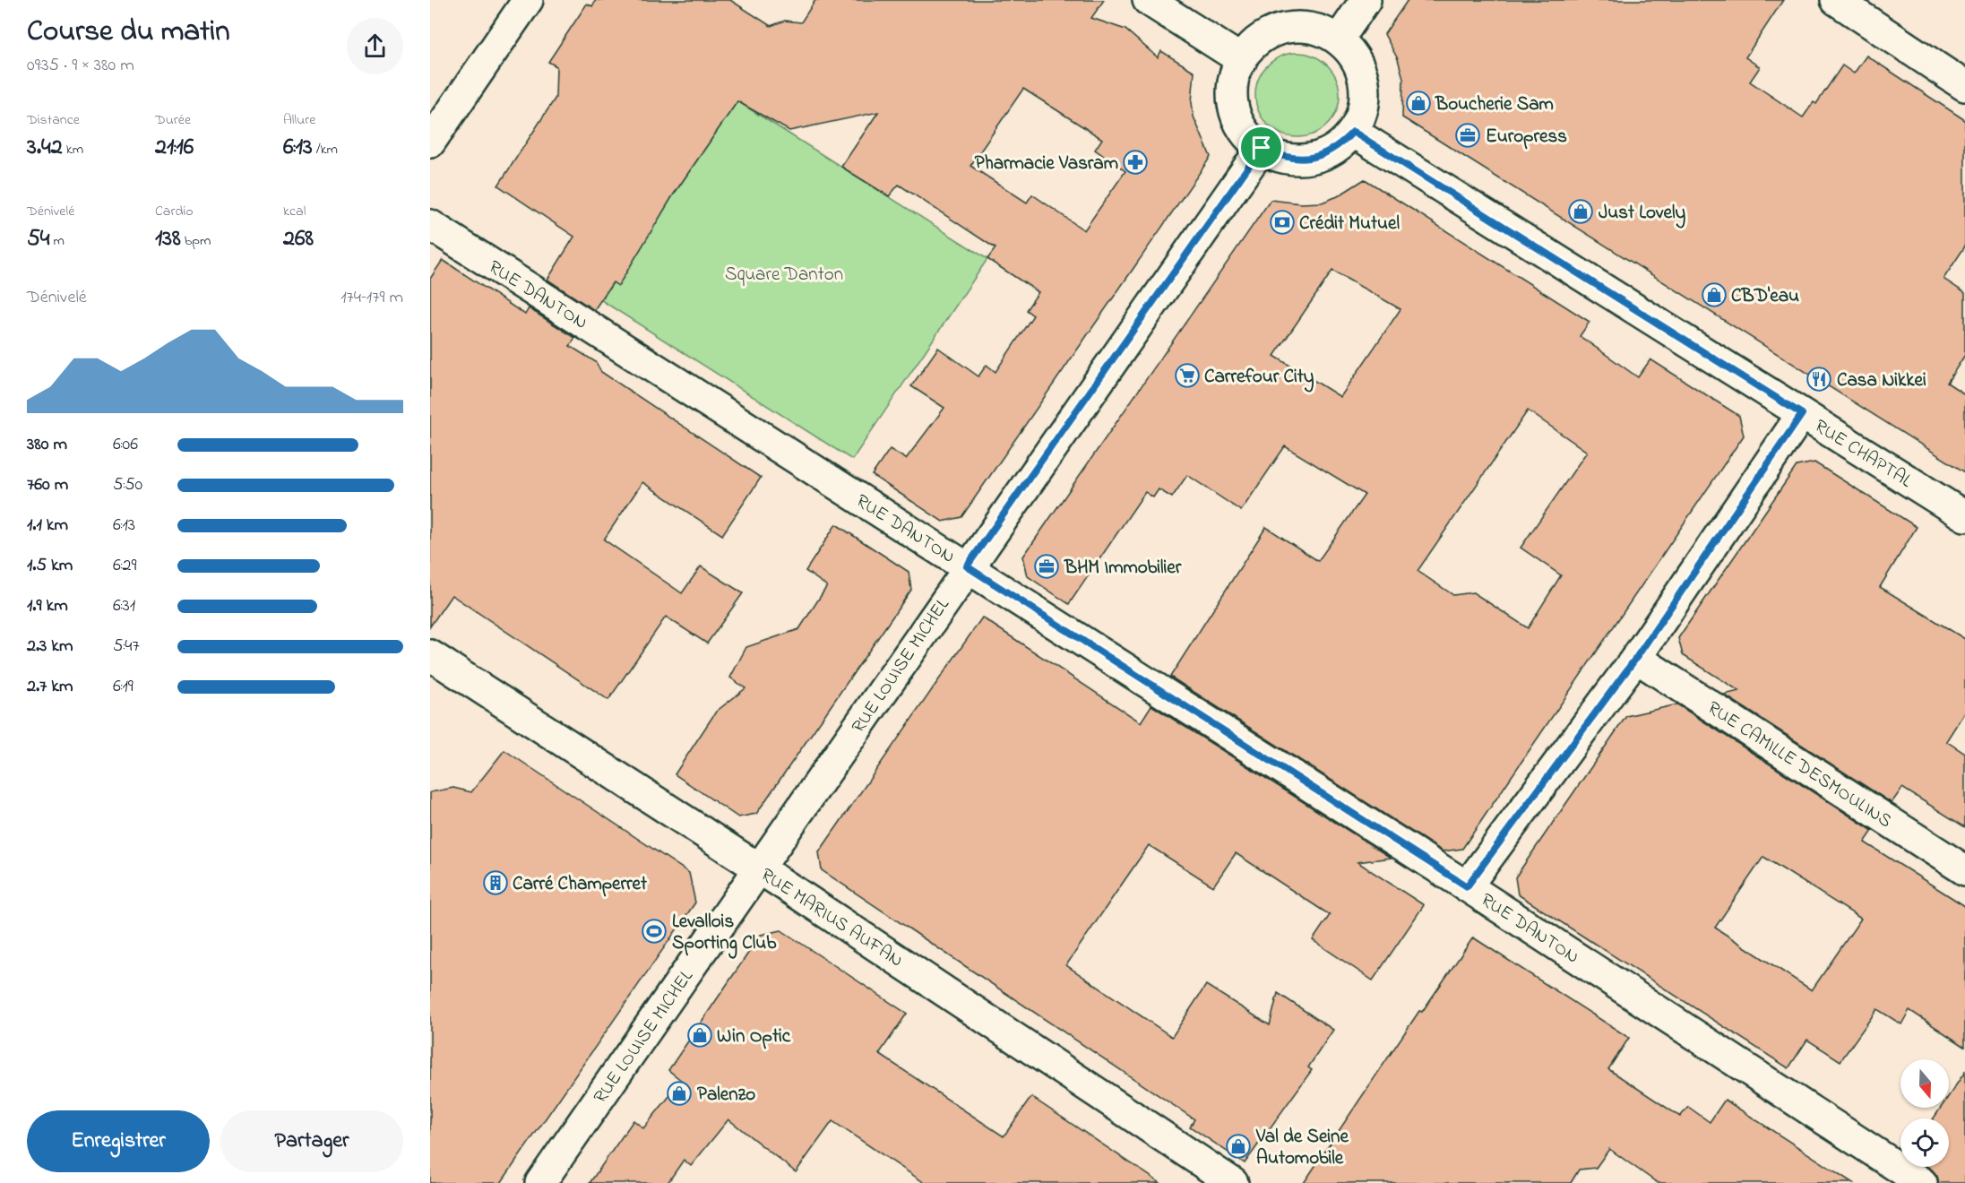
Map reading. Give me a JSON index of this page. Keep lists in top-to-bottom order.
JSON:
{
  "streets": {
    "street": [
      "RUE DANTON",
      "RUE CHAPTAL",
      "RUE LOUISE MICHEL",
      "RUE CAMILLE DESMOULINS",
      "RUE MARIUS AUFAN"
    ]
  },
  "crossings": [
    ["RUE DANTON", "RUE LOUISE MICHEL"],
    ["RUE CHAPTAL", "RUE LOUISE MICHEL"],
    ["RUE LOUISE MICHEL", "RUE MARIUS AUFAN"]
  ],
  "parks": ["Square Danton"],
  "places": {
    "shop": [
      "Boucherie Sam",
      "Just Lovely",
      "CBD'eau",
      "Win Optic",
      "Palenzo",
      "Val de Seine Automobile"
    ],
    "office": ["Europress", "BHM Immobilier"],
    "pharmacy": ["Pharmacie Vasram"],
    "bank": ["Crédit Mutuel"],
    "supermarket": ["Carrefour City"],
    "restaurant": ["Casa Nikkei"],
    "building": ["Carré Champerret"],
    "sports": ["Levallois Sporting Club"]
  },
  "north": "bottom",
  "page": {
    "heading": ["Course du matin", "09:35 · 9 × 380 m"],
    "stats": [
      ["Distance", "3.42 km"],
      ["Durée", "21:16"],
      ["Allure", "6:13 /km"],
      ["Dénivelé", "54 m"],
      ["Cardio", "138 bpm"],
      ["kcal", "268"]
    ],
    "chart": ["Dénivelé", "174–179 m"],
    "list": [
      {
        "name": "380 m",
        "note": "6:06"
      },
      {
        "name": "760 m",
        "note": "5:50"
      },
      {
        "name": "1.1 km",
        "note": "6:13"
      },
      {
        "name": "1.5 km",
        "note": "6:29"
      },
      {
        "name": "1.9 km",
        "note": "6:31"
      },
      {
        "name": "2.3 km",
        "note": "5:47"
      },
      {
        "name": "2.7 km",
        "note": "6:19"
      }
    ],
    "buttons": ["Enregistrer", "Partager"]
  }
}
